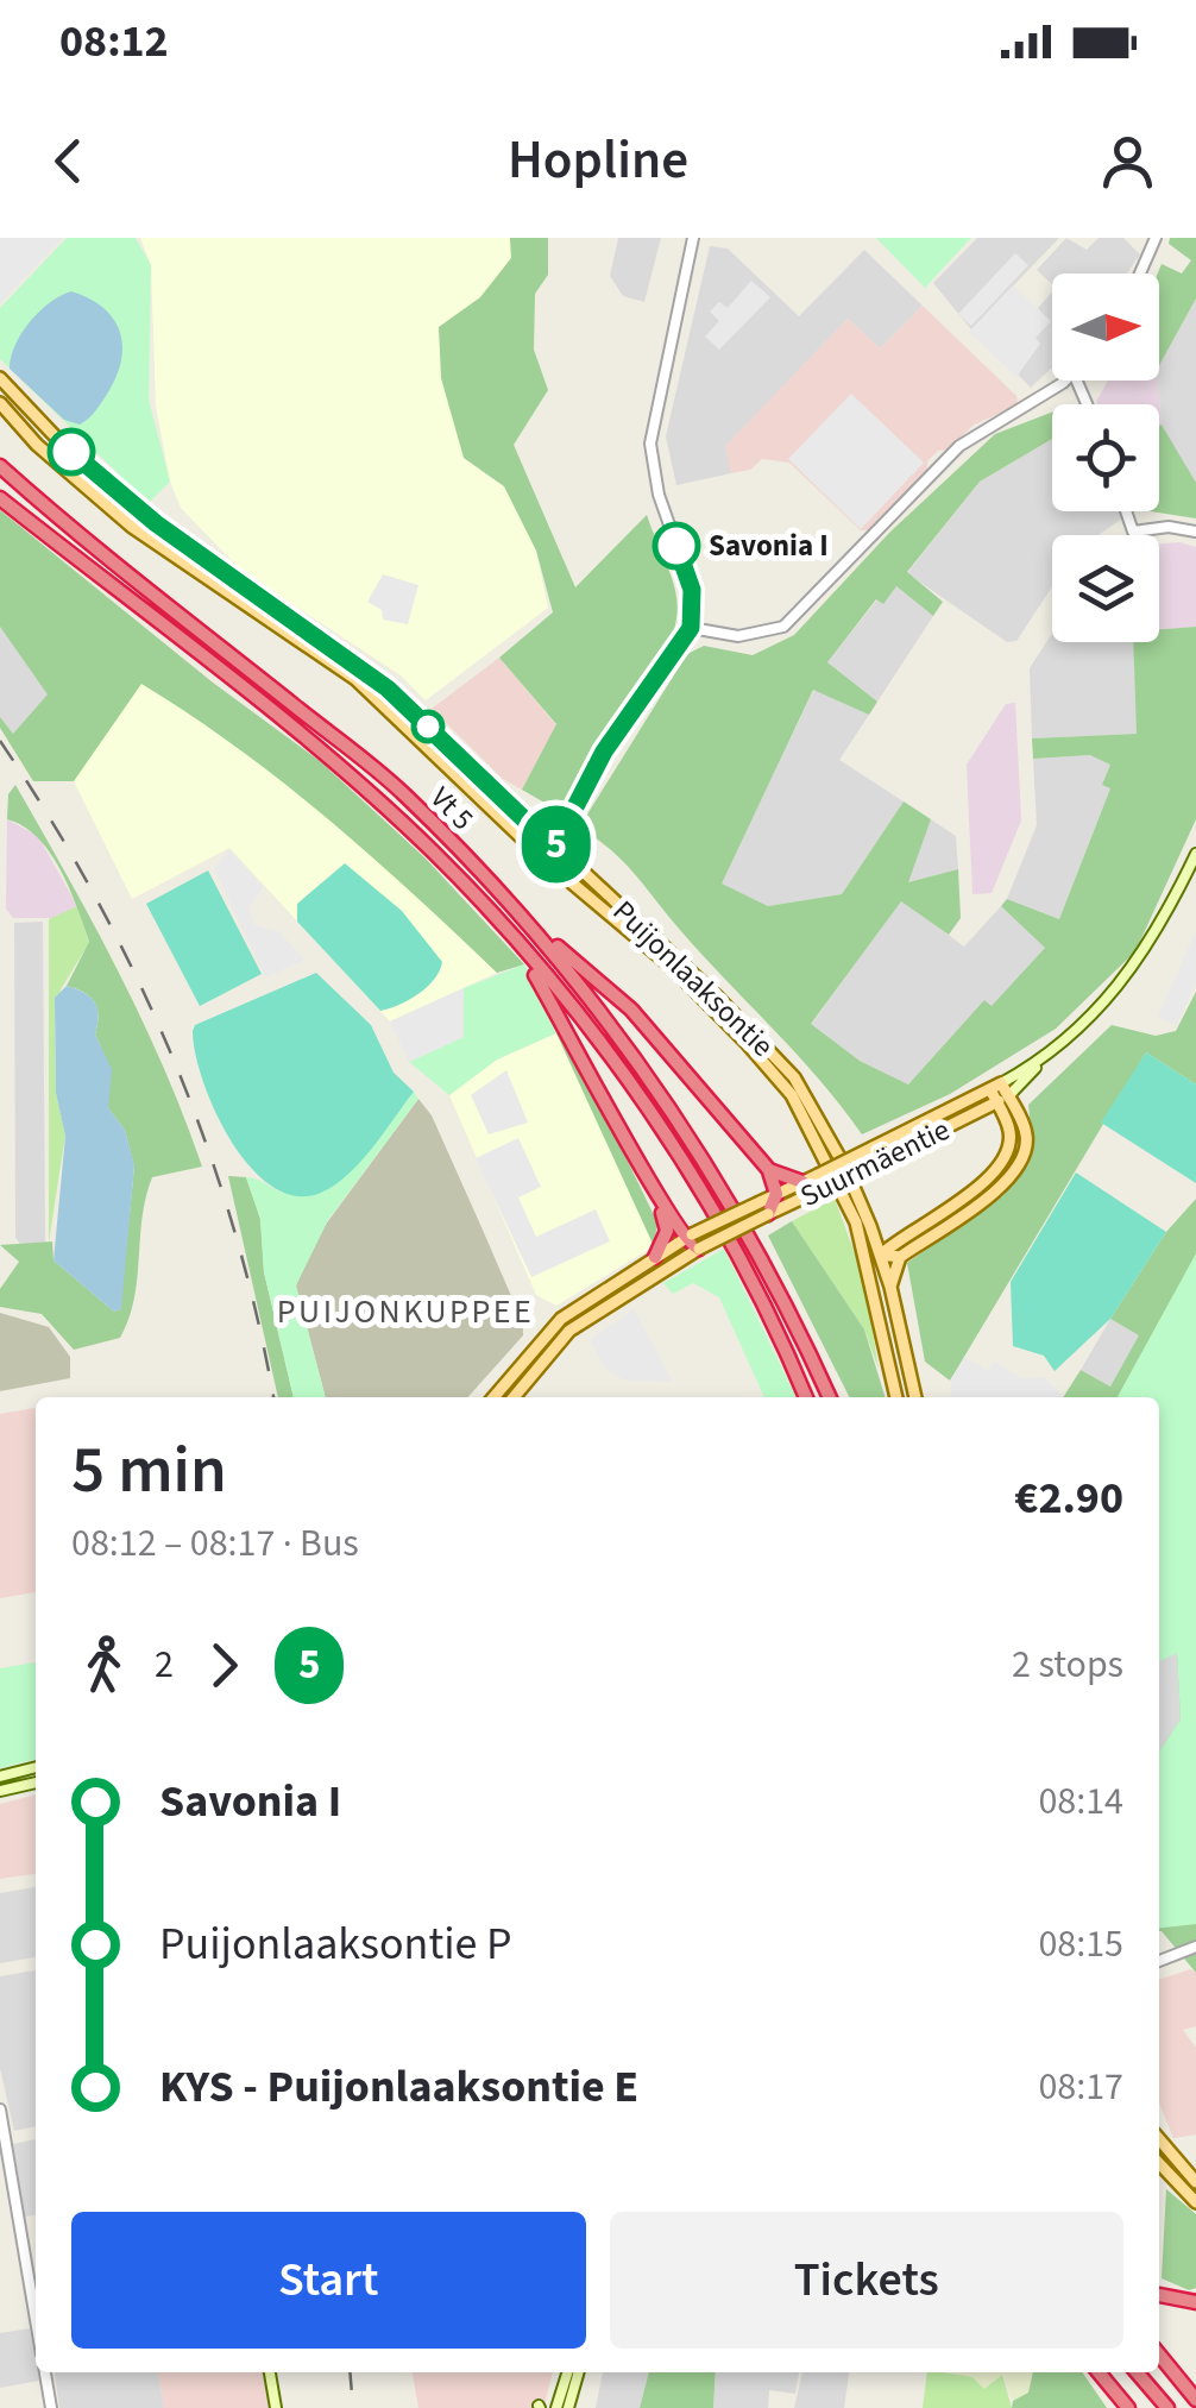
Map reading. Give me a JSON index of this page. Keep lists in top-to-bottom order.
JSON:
{
  "streets": {
    "highway": ["Vt 5"],
    "main road": ["Puijonlaaksontie", "Suurmäentie"]
  },
  "districts": ["PUIJONKUPPEE"],
  "places": ["Savonia I"],
  "lines": ["bus line 5"],
  "north": "right",
  "page": {
    "status": "08:12",
    "header": "Hopline",
    "on_map": "5",
    "heading": ["5 min", "08:12 – 08:17 · Bus", "€2.90"],
    "legs": ["2", "5", "2 stops"],
    "list": [
      {
        "name": "Savonia I",
        "value": "08:14"
      },
      {
        "name": "Puijonlaaksontie P",
        "value": "08:15"
      },
      {
        "name": "KYS - Puijonlaaksontie E",
        "value": "08:17"
      }
    ],
    "buttons": ["Start", "Tickets"]
  }
}
